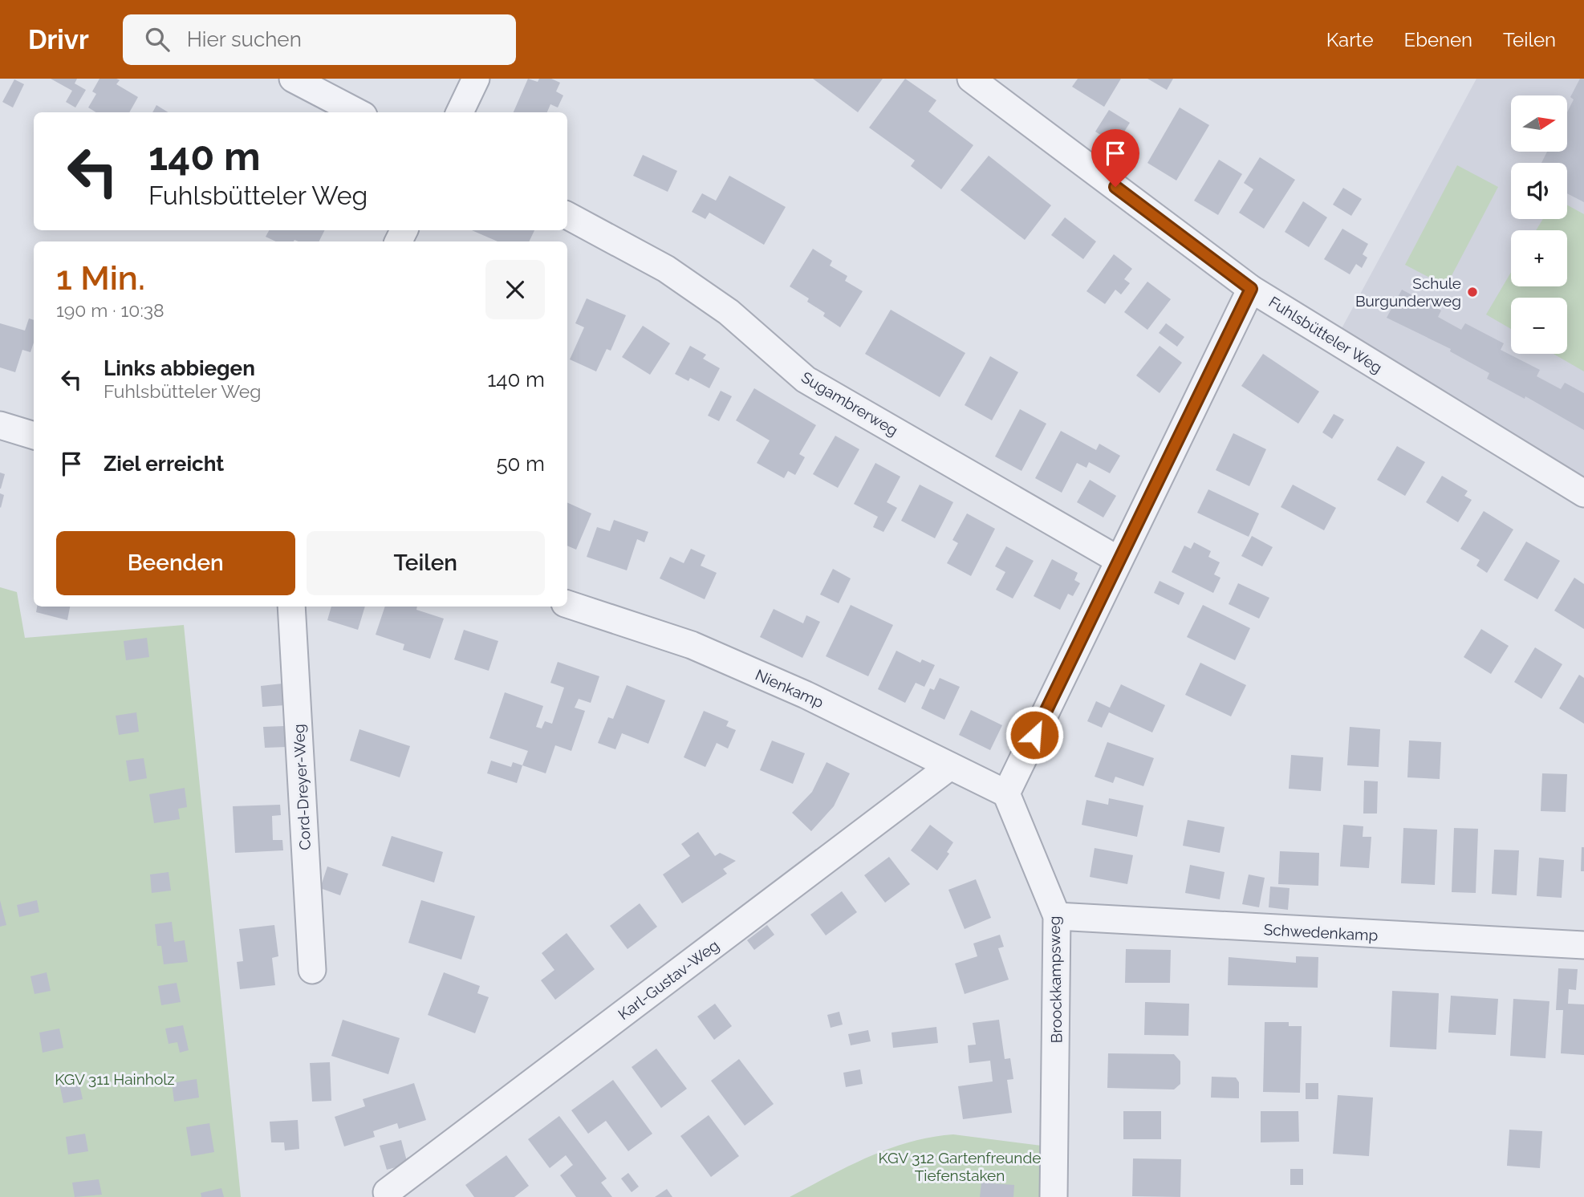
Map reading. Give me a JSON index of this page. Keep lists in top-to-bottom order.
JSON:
{
  "streets": {
    "street": [
      "Fuhlsbütteler Weg",
      "Sugambrerweg",
      "Nienkamp",
      "Cord-Dreyer-Weg",
      "Schwedenkamp",
      "Karl-Gustav-Weg",
      "Broockkampsweg"
    ]
  },
  "crossings": [
    ["Nienkamp", "Karl-Gustav-Weg"],
    ["Nienkamp", "Broockkampsweg"],
    ["Schwedenkamp", "Broockkampsweg"]
  ],
  "parks": ["KGV 311 Hainholz", "KGV 312 Gartenfreunde Tiefenstaken"],
  "places": ["Schule Burgunderweg"],
  "north": "right",
  "page": {
    "header": "Drivr",
    "search": "Hier suchen",
    "nav": ["Karte", "Ebenen", "Teilen"],
    "map_buttons": ["+", "−"],
    "turn": ["140 m", "Fuhlsbütteler Weg"],
    "heading": ["1 Min.", "190 m · 10:38"],
    "list": [
      {
        "name": "Links abbiegen",
        "note": "Fuhlsbütteler Weg",
        "value": "140 m"
      },
      {
        "name": "Ziel erreicht",
        "value": "50 m"
      }
    ],
    "buttons": ["Beenden", "Teilen"]
  }
}
